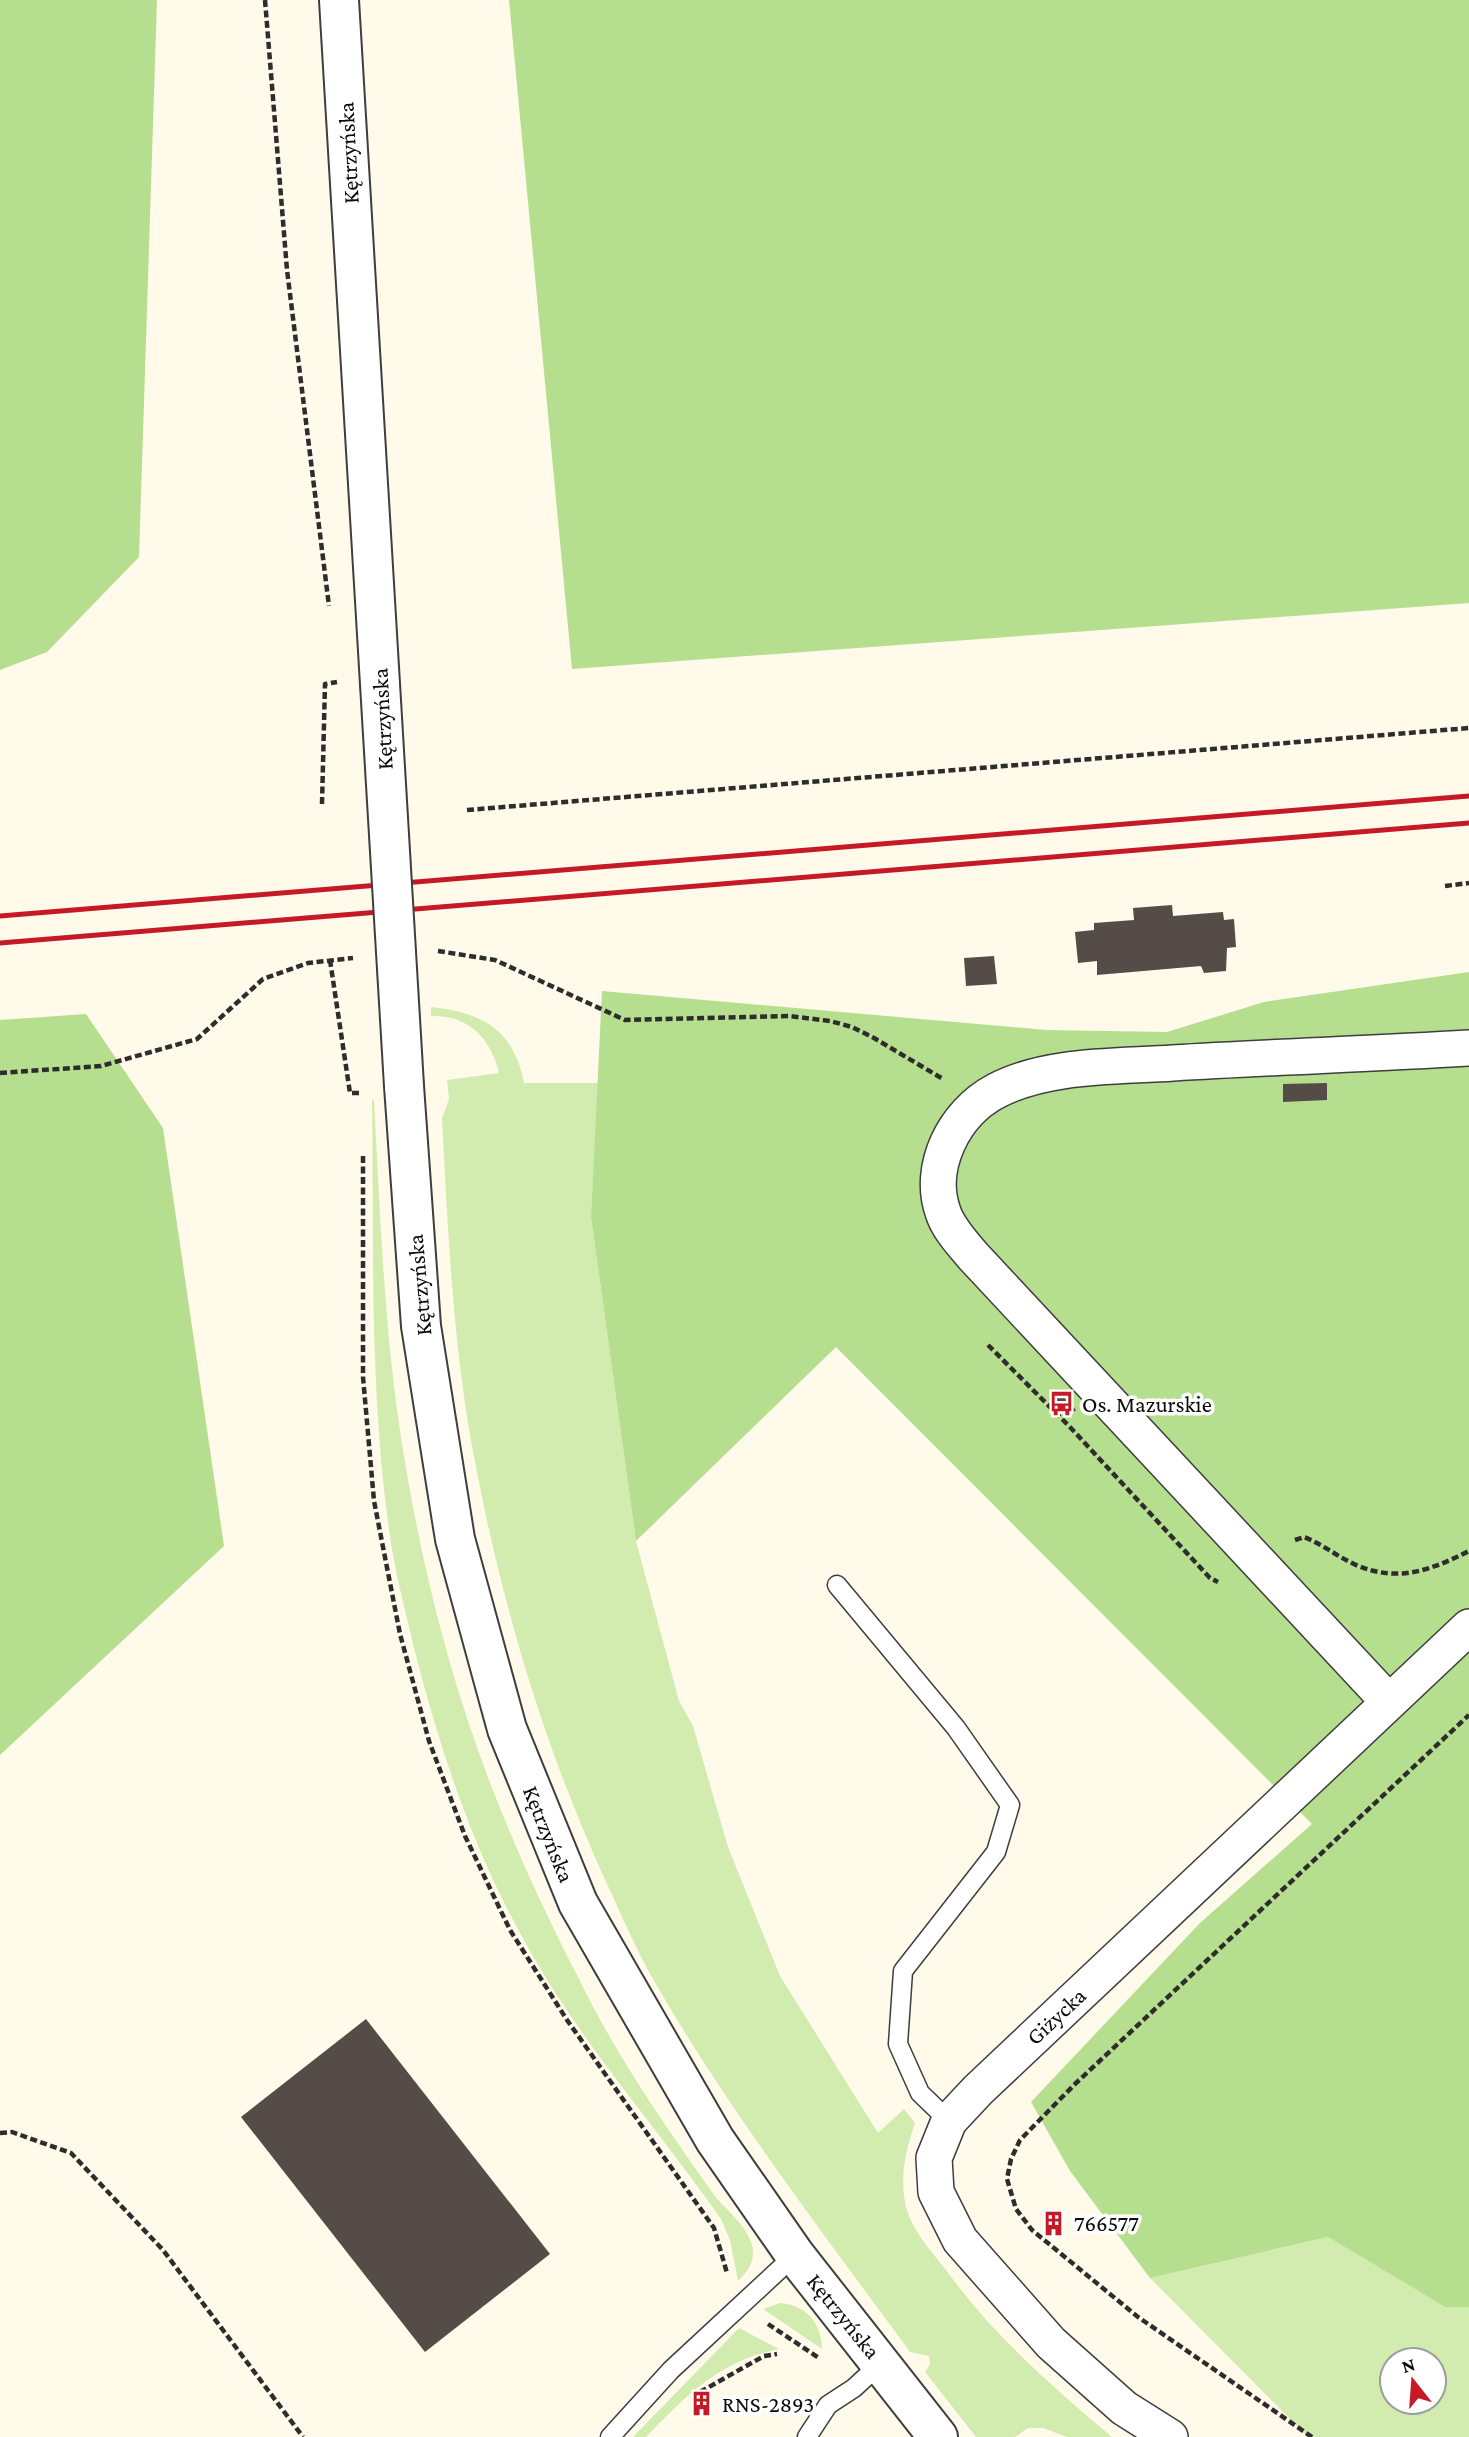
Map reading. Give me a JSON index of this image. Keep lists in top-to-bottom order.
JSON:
{
  "streets": {
    "street": ["Kętrzyńska", "Giżycka"]
  },
  "places": {
    "bus stop": ["Os. Mazurskie"],
    "building": ["766577", "RNS-2893"]
  },
  "north": "top"
}
